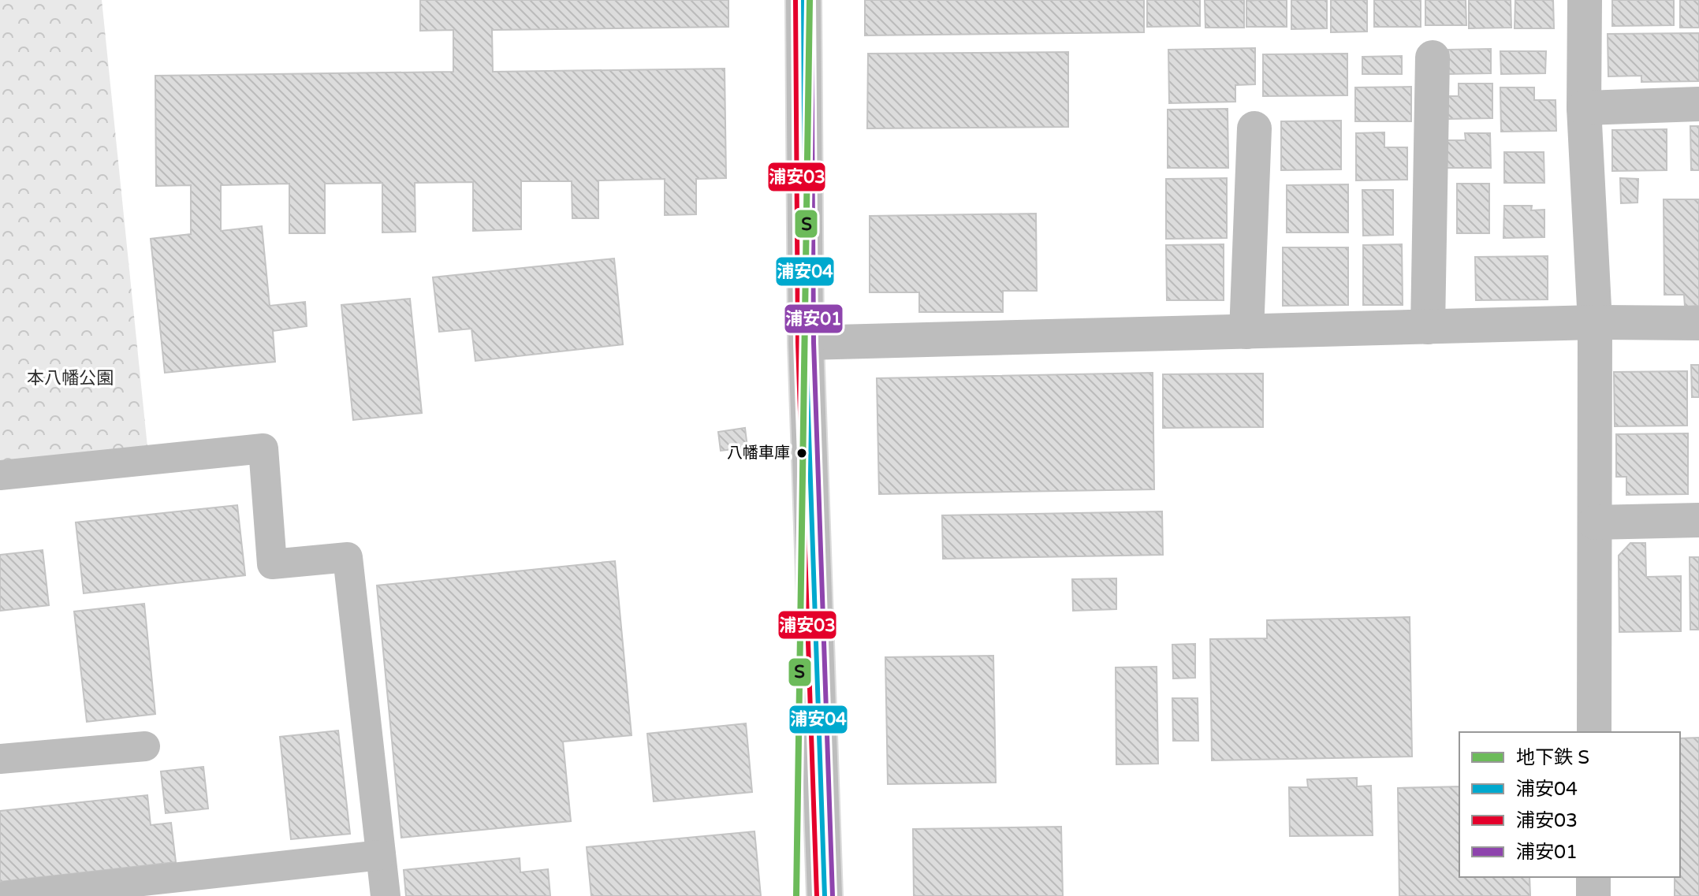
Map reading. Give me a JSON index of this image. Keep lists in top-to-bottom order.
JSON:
{
  "parks": ["本八幡公園"],
  "places": ["八幡車庫"],
  "lines": [
    "metro line S",
    "transit line 浦安04",
    "transit line 浦安03",
    "transit line 浦安01"
  ],
  "legend": [
    "地下鉄 S",
    "浦安04",
    "浦安03",
    "浦安01"
  ]
}
